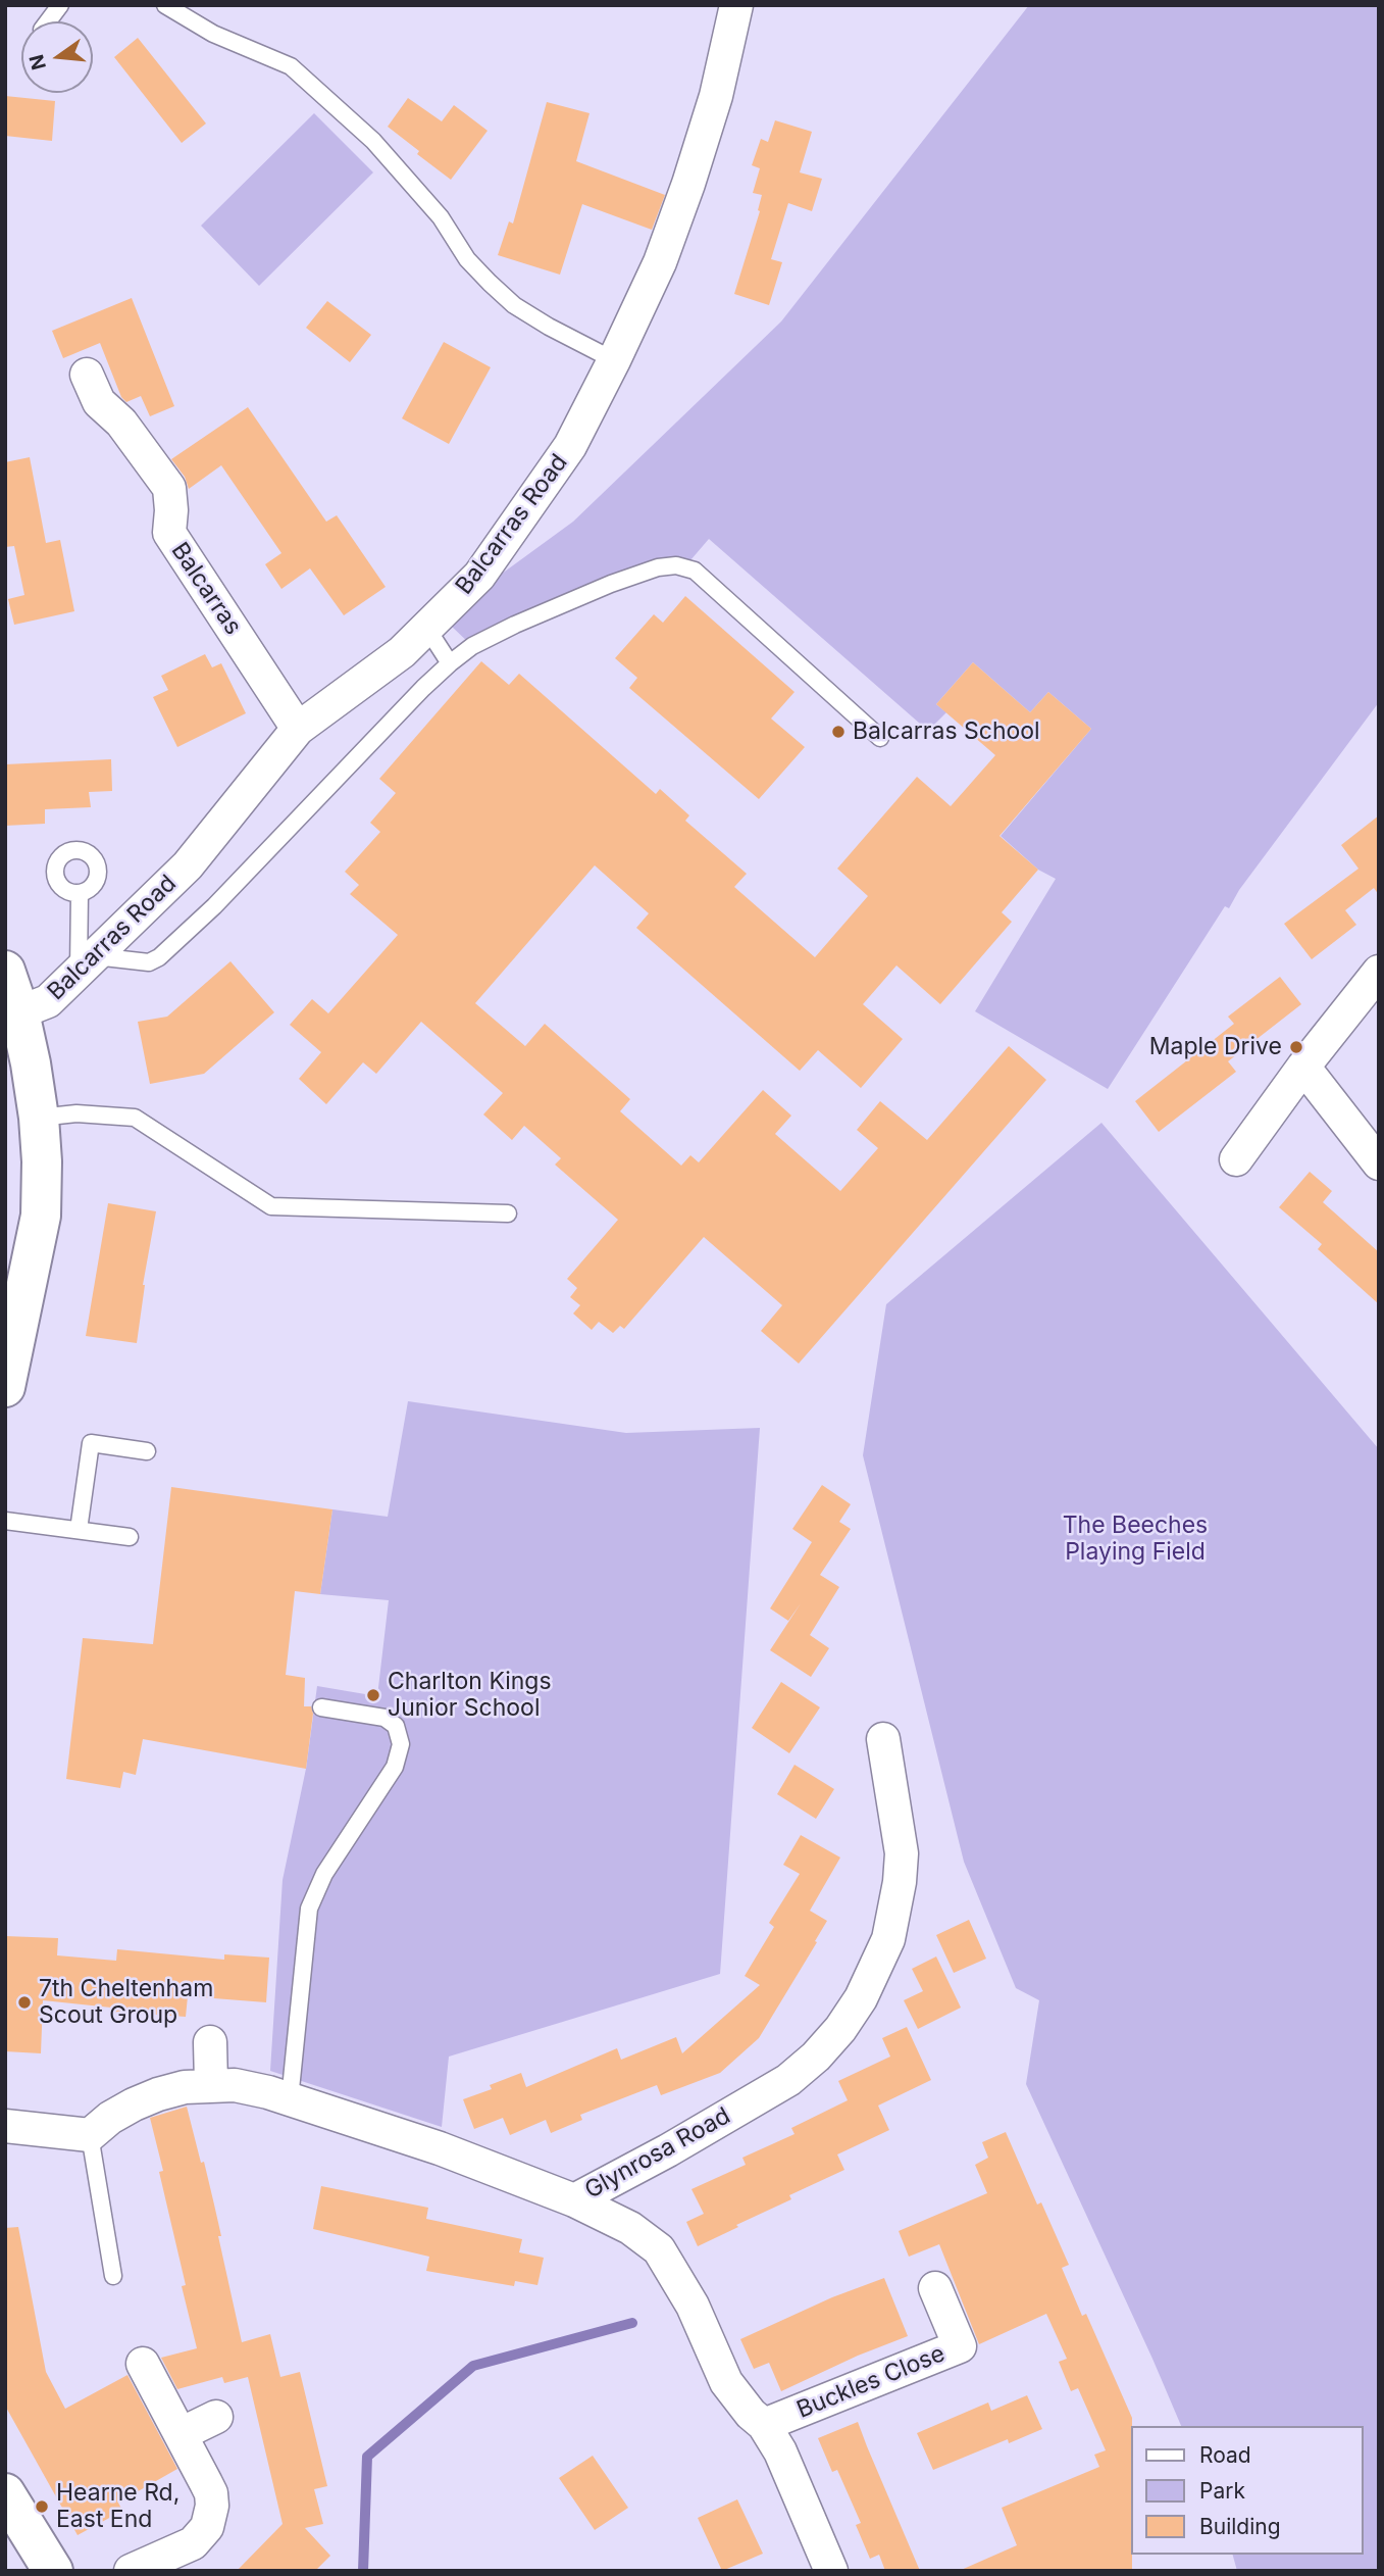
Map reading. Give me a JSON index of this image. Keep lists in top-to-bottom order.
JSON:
{
  "streets": {
    "street": [
      "Balcarras Road",
      "Balcarras",
      "Glynrosa Road",
      "Buckles Close"
    ]
  },
  "crossings": [
    ["Balcarras Road", "Balcarras"],
    ["Glynrosa Road", "Buckles Close"]
  ],
  "parks": ["The Beeches Playing Field"],
  "places": [
    "Balcarras School",
    "Maple Drive",
    "Charlton Kings Junior School",
    "7th Cheltenham Scout Group",
    "Hearne Rd, East End"
  ],
  "legend": ["Road", "Park", "Building"],
  "north": "left"
}
